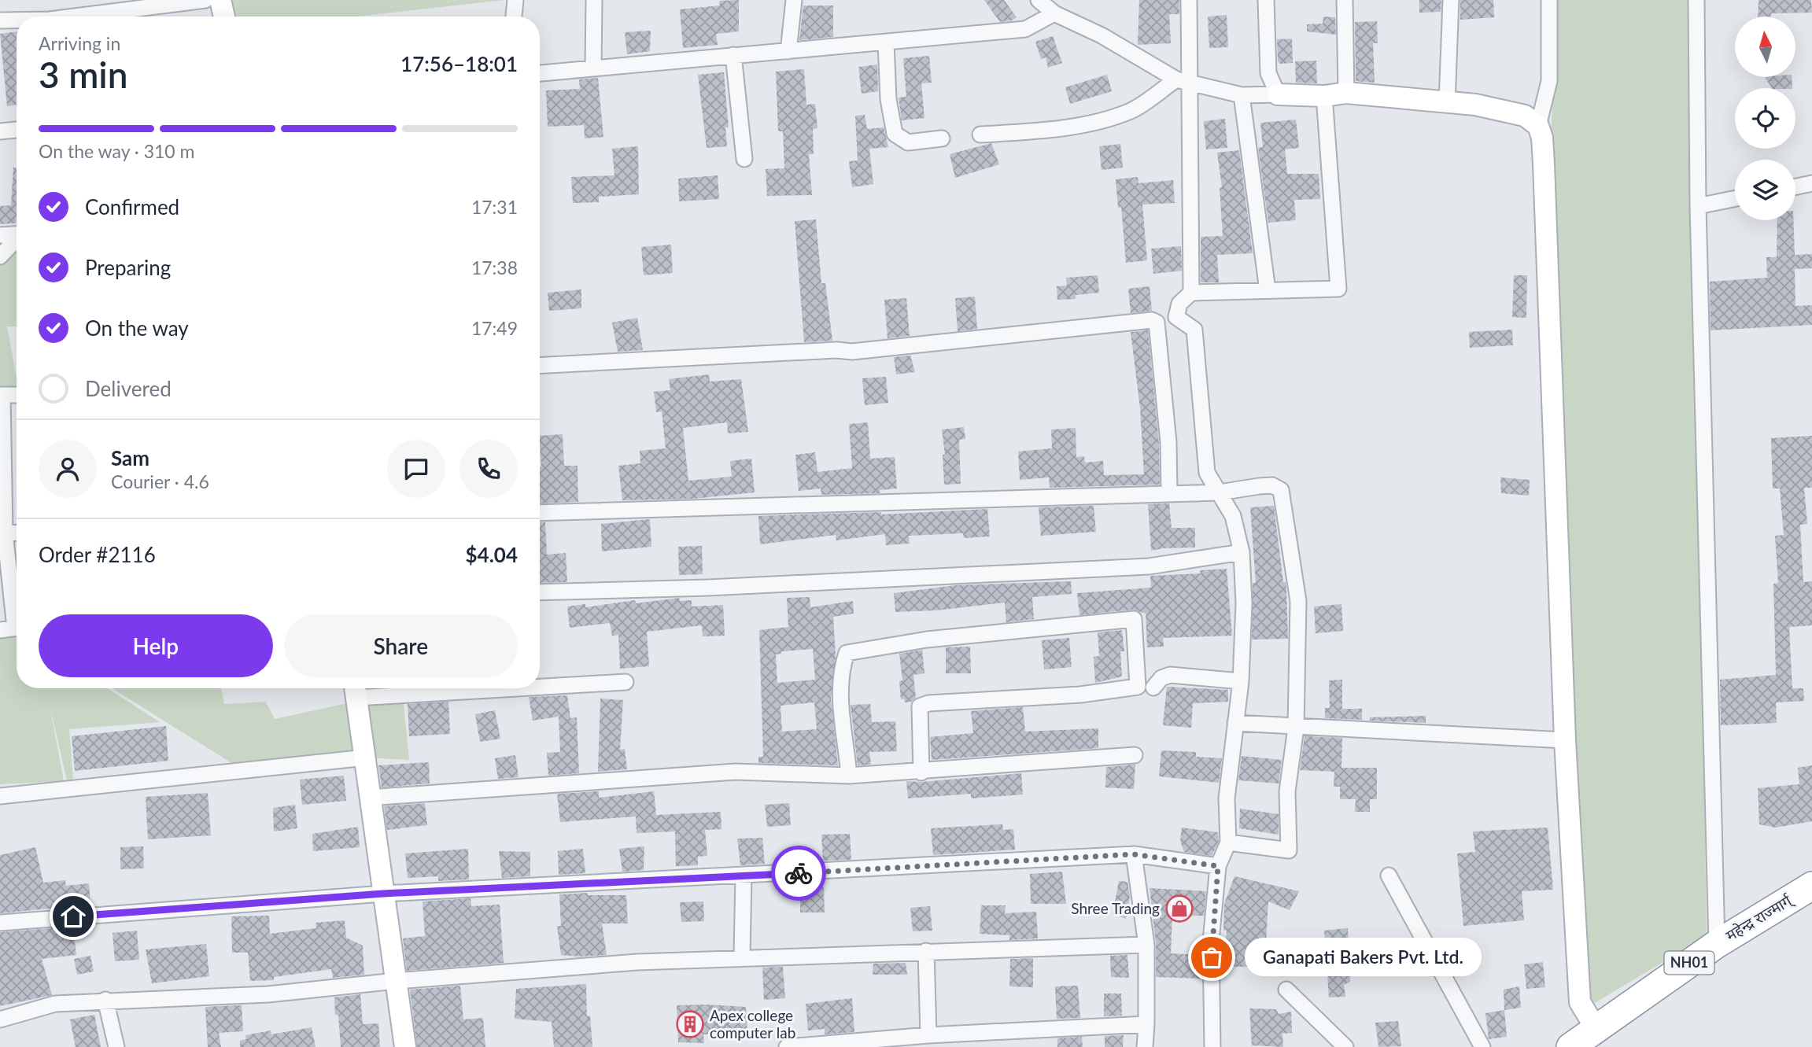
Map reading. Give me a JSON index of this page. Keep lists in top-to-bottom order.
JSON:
{
  "streets": {
    "highway": ["महेन्द्र राज्मार्ग्", "NH01"]
  },
  "places": {
    "shop": ["Shree Trading"],
    "other": ["Ganapati Bakers Pvt. Ltd."],
    "building": ["Apex college computer lab"]
  },
  "north": "top",
  "page": {
    "heading": ["3 min", "Arriving in", "17:56–18:01"],
    "panel": [
      "Sam",
      "Courier · 4.6",
      "Order #2116",
      "$4.04"
    ],
    "bar": "On the way · 310 m",
    "list": [
      ["Confirmed", "17:31"],
      ["Preparing", "17:38"],
      ["On the way", "17:49"],
      "Delivered"
    ],
    "buttons": ["Help", "Share"],
    "bubble": "Ganapati Bakers Pvt. Ltd."
  }
}
